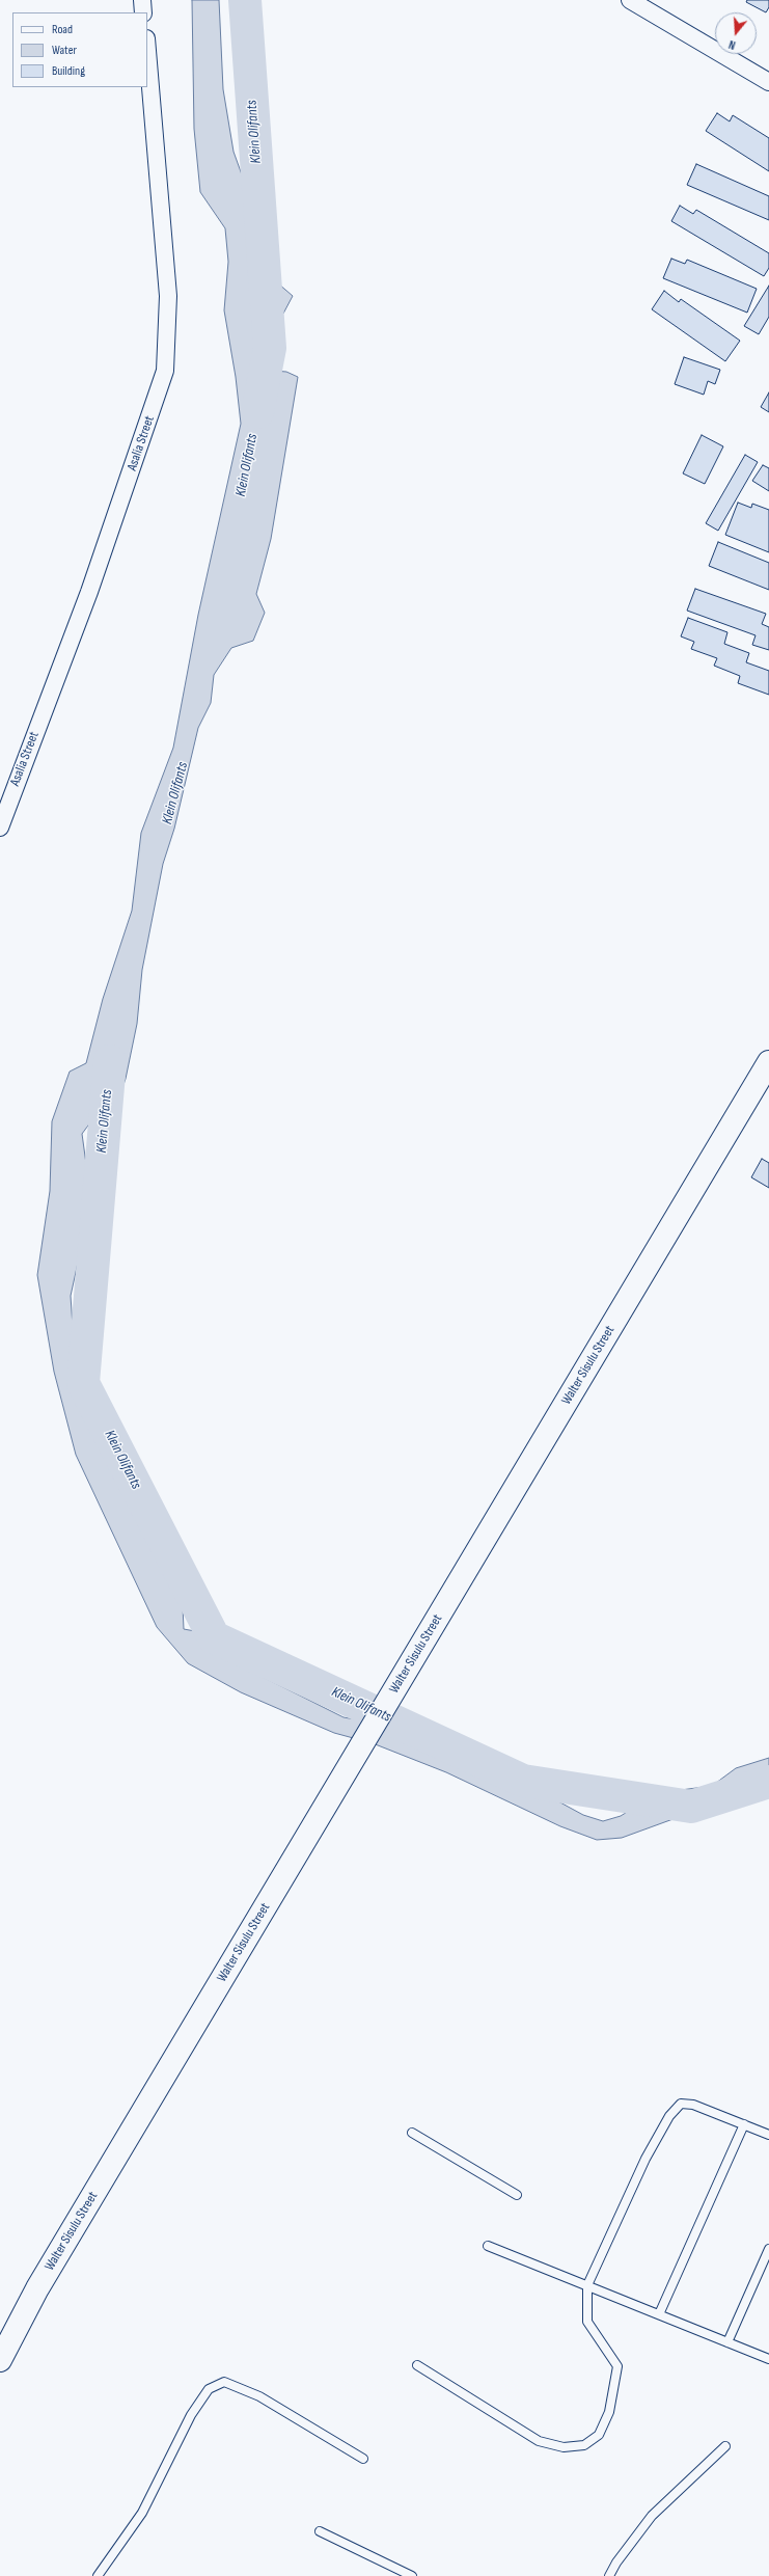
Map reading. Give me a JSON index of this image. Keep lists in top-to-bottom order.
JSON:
{
  "streets": {
    "highway": ["Walter Sisulu Street"],
    "street": ["Asalia Street"]
  },
  "water": ["Klein Olifants"],
  "legend": ["Road", "Water", "Building"],
  "north": "bottom"
}
